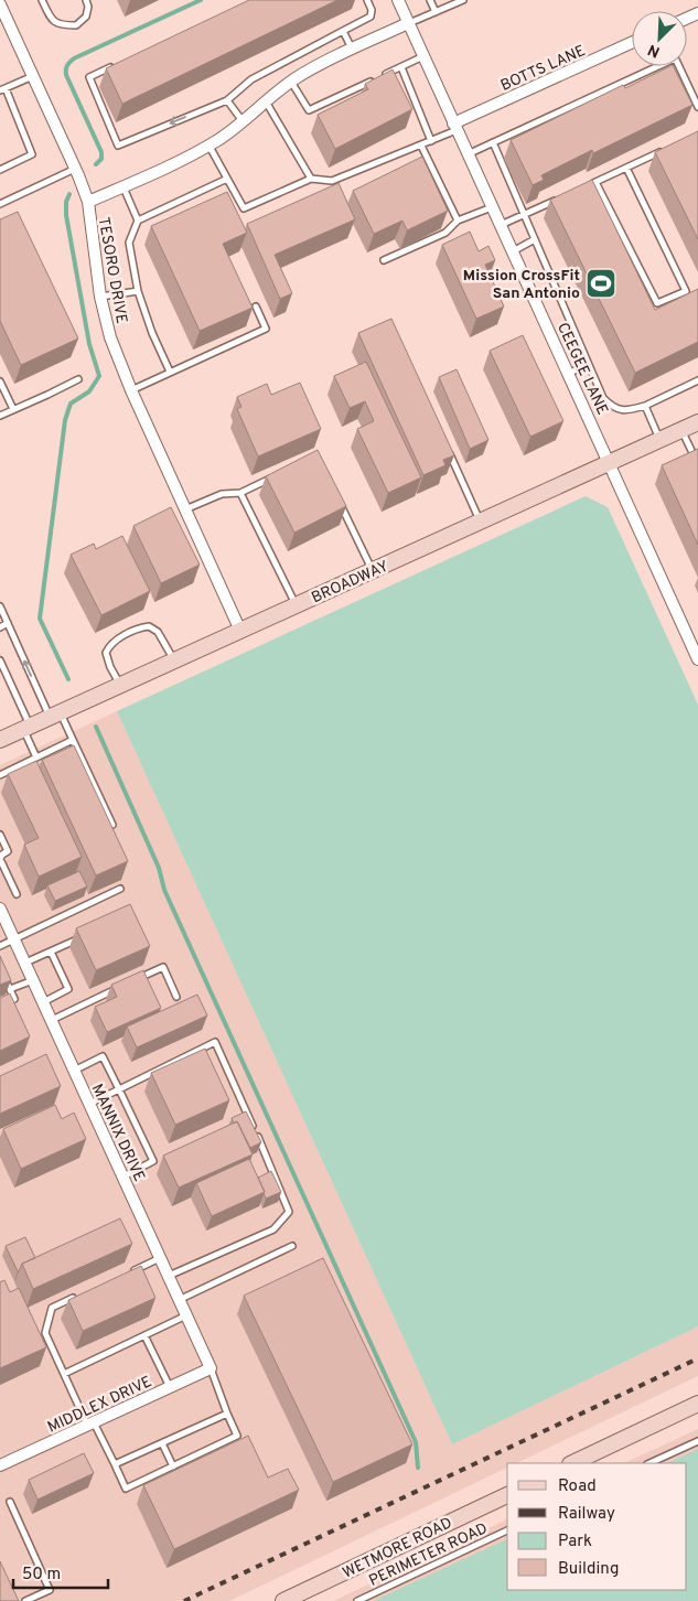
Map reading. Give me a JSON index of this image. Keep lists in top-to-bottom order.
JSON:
{
  "streets": {
    "main road": ["BROADWAY", "WETMORE ROAD"],
    "street": [
      "BOTTS LANE",
      "TESORO DRIVE",
      "CEEGEE LANE",
      "MANNIX DRIVE",
      "MIDDLEX DRIVE"
    ],
    "lane": ["PERIMETER ROAD"]
  },
  "crossings": [
    ["BOTTS LANE", "CEEGEE LANE"],
    ["TESORO DRIVE", "BROADWAY"],
    ["CEEGEE LANE", "BROADWAY"],
    ["MANNIX DRIVE", "MIDDLEX DRIVE"]
  ],
  "places": {
    "sports": ["Mission CrossFit San Antonio"]
  },
  "legend": [
    "Road",
    "Railway",
    "Park",
    "Building"
  ],
  "scale_bar": "50 m",
  "north": "bottom left"
}
